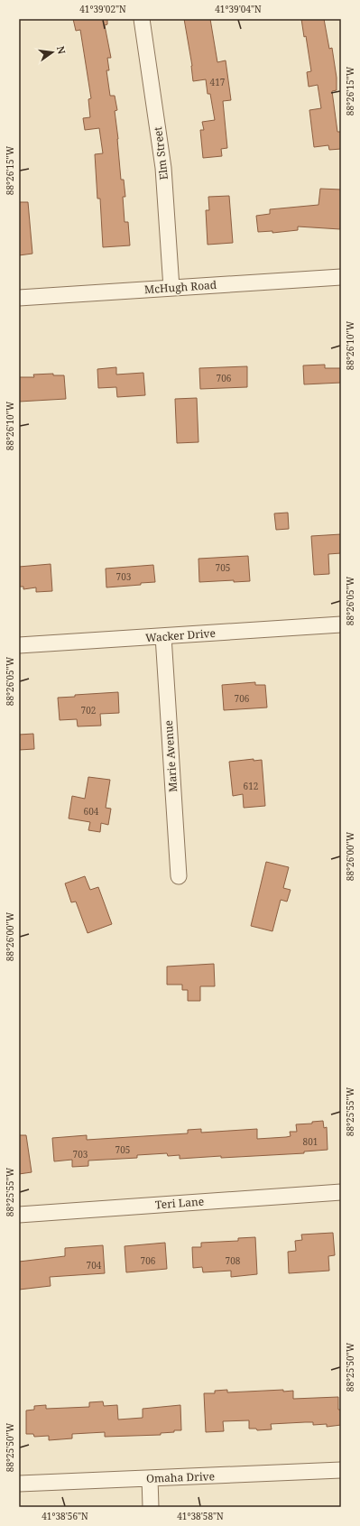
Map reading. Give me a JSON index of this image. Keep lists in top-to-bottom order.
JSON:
{
  "streets": {
    "street": [
      "Elm Street",
      "McHugh Road",
      "Wacker Drive",
      "Marie Avenue",
      "Teri Lane",
      "Omaha Drive"
    ]
  },
  "crossings": [
    ["Elm Street", "McHugh Road"],
    ["Wacker Drive", "Marie Avenue"]
  ],
  "house_numbers": [
    "417",
    "706",
    "705",
    "703",
    "706",
    "702",
    "612",
    "604",
    "801",
    "705",
    "703",
    "706",
    "708",
    "704"
  ],
  "north": "right",
  "coordinates": [
    "41°39'02\"N",
    "41°39'04\"N",
    "88°26'15\"W",
    "88°26'10\"W",
    "88°26'05\"W",
    "88°26'00\"W",
    "88°25'55\"W",
    "88°25'50\"W",
    "41°38'56\"N",
    "41°38'58\"N"
  ]
}
